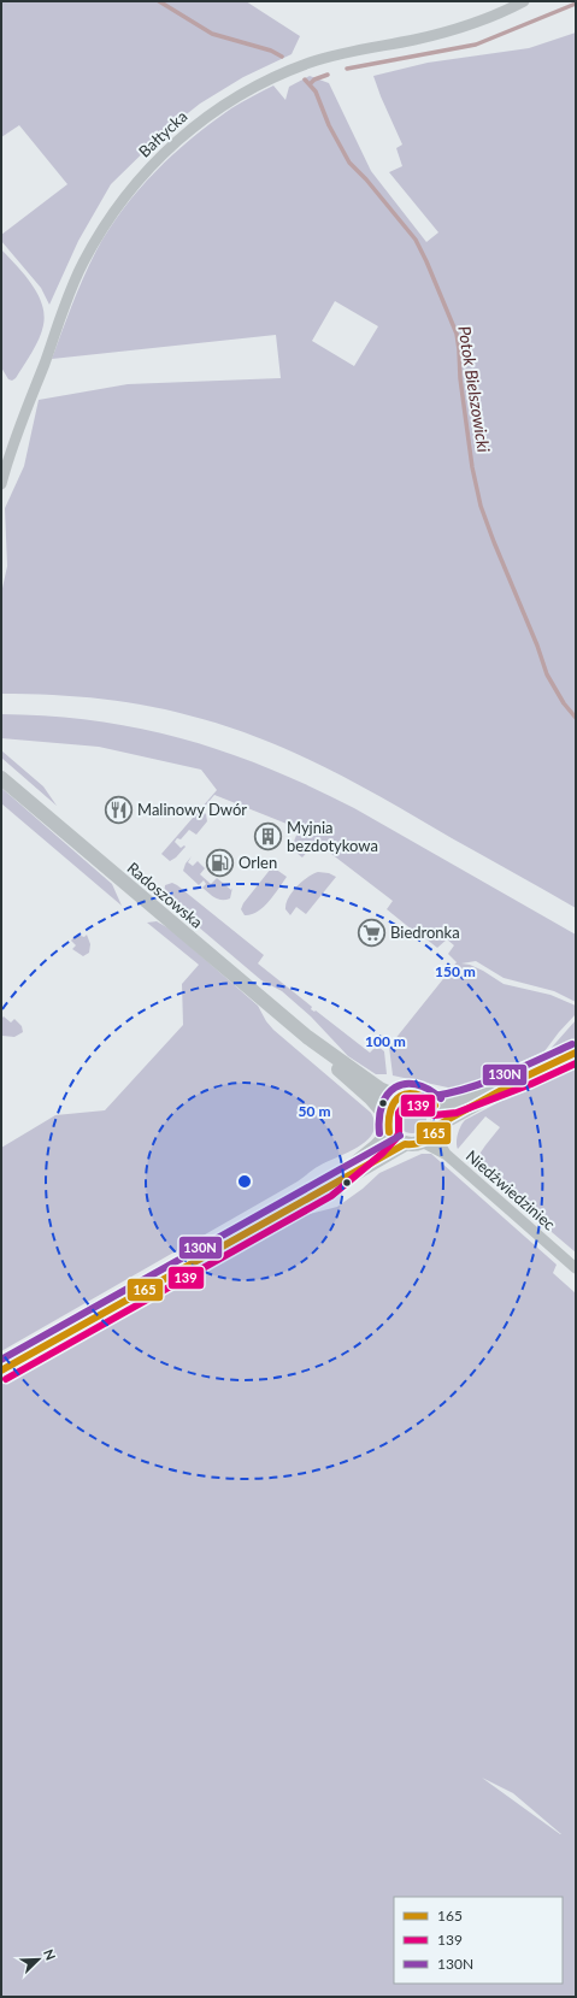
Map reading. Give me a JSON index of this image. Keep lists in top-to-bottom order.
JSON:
{
  "streets": {
    "street": ["Bałtycka", "Radoszowska", "Niedźwiedziniec"]
  },
  "crossings": [
    ["Radoszowska", "Niedźwiedziniec"]
  ],
  "water": ["Potok Bielszowicki"],
  "places": {
    "restaurant": ["Malinowy Dwór"],
    "building": ["Myjnia bezdotykowa"],
    "fuel station": ["Orlen"],
    "supermarket": ["Biedronka"]
  },
  "lines": ["transit line 130N", "transit line 165", "transit line 139"],
  "legend": ["165", "139", "130N"],
  "north": "top right",
  "rings": ["150 m", "100 m", "50 m"]
}
